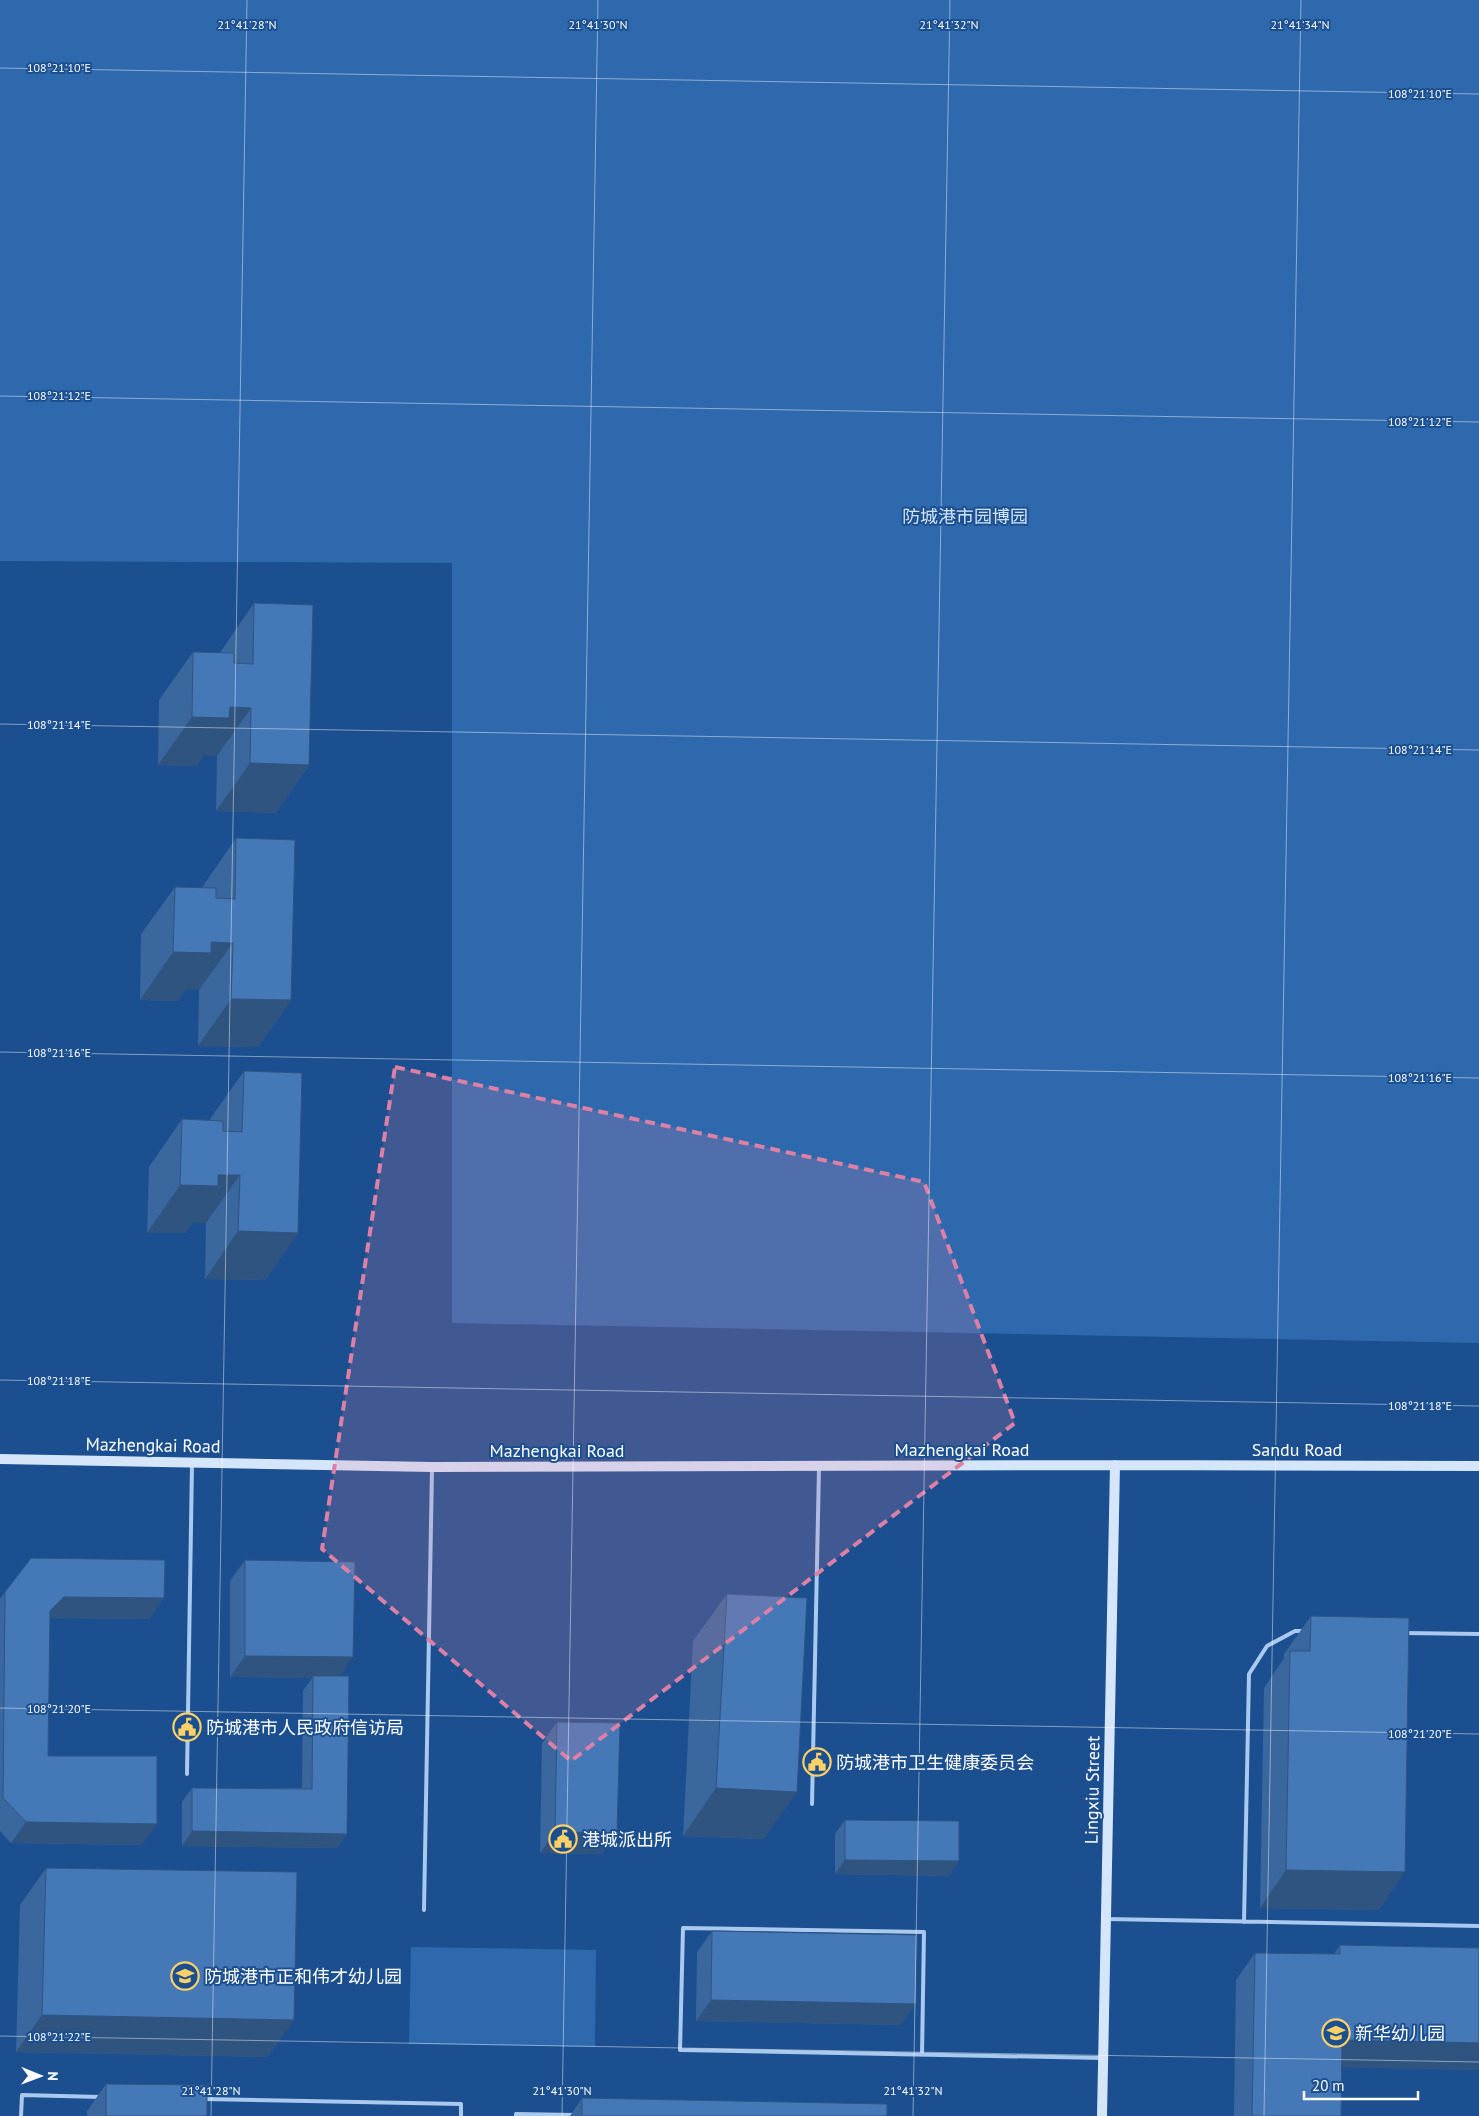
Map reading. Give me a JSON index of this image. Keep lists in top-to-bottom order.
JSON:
{
  "streets": {
    "main road": ["Mazhengkai Road", "Sandu Road", "Lingxiu Street"]
  },
  "crossings": [
    ["Mazhengkai Road", "Sandu Road"],
    ["Mazhengkai Road", "Lingxiu Street"],
    ["Sandu Road", "Lingxiu Street"]
  ],
  "parks": ["防城港市园博园"],
  "places": {
    "public building": ["防城港市人民政府信访局", "防城港市卫生健康委员会", "港城派出所"],
    "school or university": ["防城港市正和伟才幼儿园", "新华幼儿园"]
  },
  "scale_bar": "20 m",
  "north": "right",
  "coordinates": [
    "21°41'28\"N",
    "21°41'30\"N",
    "21°41'32\"N",
    "21°41'34\"N",
    "108°21'10\"E",
    "108°21'12\"E",
    "108°21'14\"E",
    "108°21'16\"E",
    "108°21'18\"E",
    "108°21'20\"E",
    "108°21'22\"E"
  ]
}
